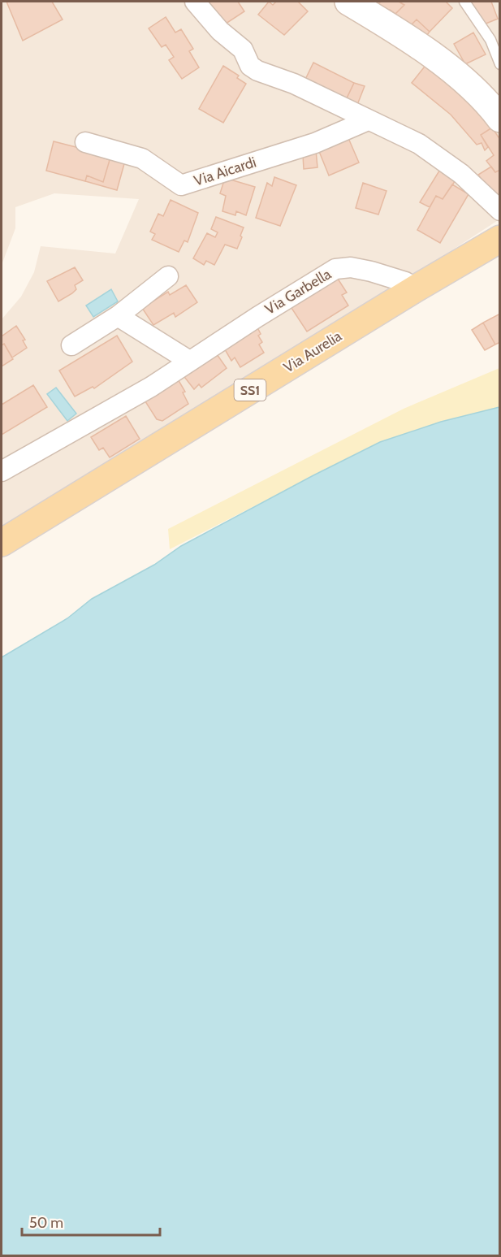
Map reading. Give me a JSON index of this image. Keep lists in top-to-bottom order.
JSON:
{
  "streets": {
    "main road": ["Via Aurelia", "SS1"],
    "street": ["Via Aicardi", "Via Garbella"]
  },
  "crossings": [
    ["Via Garbella", "Via Aurelia"]
  ],
  "scale_bar": "50 m"
}
